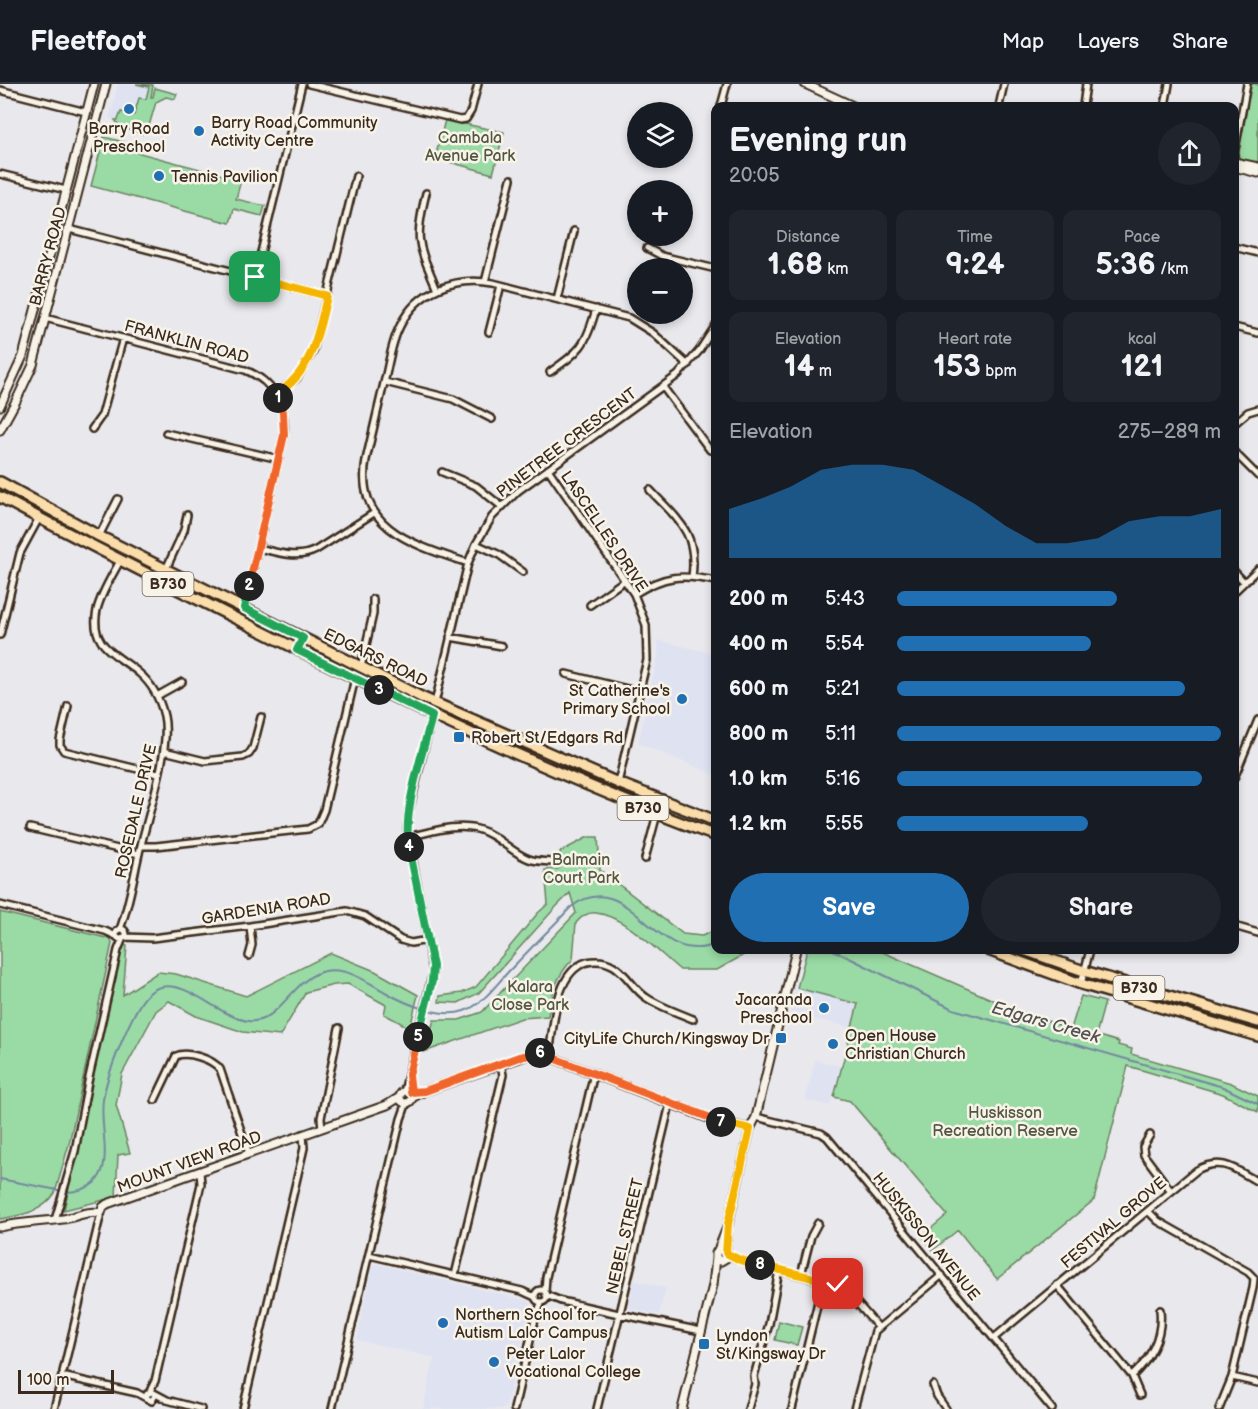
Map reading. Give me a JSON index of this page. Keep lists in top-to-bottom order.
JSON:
{
  "streets": {
    "main road": ["B730", "EDGARS ROAD"],
    "street": [
      "BARRY ROAD",
      "FRANKLIN ROAD",
      "PINETREE CRESCENT",
      "LASCELLES DRIVE",
      "ROSEDALE DRIVE",
      "GARDENIA ROAD",
      "MOUNT VIEW ROAD",
      "FESTIVAL GROVE",
      "NEBEL STREET",
      "HUSKISSON AVENUE"
    ]
  },
  "crossings": [
    ["BARRY ROAD", "FRANKLIN ROAD"],
    ["PINETREE CRESCENT", "LASCELLES DRIVE"],
    ["PINETREE CRESCENT", "EDGARS ROAD"],
    ["LASCELLES DRIVE", "EDGARS ROAD"],
    ["EDGARS ROAD", "ROSEDALE DRIVE"],
    ["ROSEDALE DRIVE", "GARDENIA ROAD"],
    ["ROSEDALE DRIVE", "MOUNT VIEW ROAD"],
    ["MOUNT VIEW ROAD", "NEBEL STREET"],
    ["FESTIVAL GROVE", "HUSKISSON AVENUE"]
  ],
  "water": ["Edgars Creek"],
  "parks": [
    "Cambala Avenue Park",
    "Balmain Court Park",
    "Kalara Close Park",
    "Huskisson Recreation Reserve"
  ],
  "places": {
    "other": [
      "Barry Road Preschool",
      "Barry Road Community Activity Centre",
      "Tennis Pavilion",
      "St Catherine's Primary School",
      "Jacaranda Preschool",
      "Open House Christian Church",
      "Northern School for Autism Lalor Campus",
      "Peter Lalor Vocational College"
    ],
    "transit": ["Robert St/Edgars Rd", "CityLife Church/Kingsway Dr", "Lyndon St/Kingsway Dr"]
  },
  "scale_bar": "100 m",
  "page": {
    "header": "Fleetfoot",
    "nav": ["Map", "Layers", "Share"],
    "map_buttons": ["+", "−"],
    "heading": ["Evening run", "20:05"],
    "stats": [
      ["Distance", "1.68 km"],
      ["Time", "9:24"],
      ["Pace", "5:36 /km"],
      ["Elevation", "14 m"],
      ["Heart rate", "153 bpm"],
      ["kcal", "121"]
    ],
    "pins": [
      "1",
      "2",
      "3",
      "4",
      "5",
      "6",
      "7",
      "8"
    ],
    "chart": ["Elevation", "275–289 m"],
    "list": [
      {
        "name": "200 m",
        "note": "5:43"
      },
      {
        "name": "400 m",
        "note": "5:54"
      },
      {
        "name": "600 m",
        "note": "5:21"
      },
      {
        "name": "800 m",
        "note": "5:11"
      },
      {
        "name": "1.0 km",
        "note": "5:16"
      },
      {
        "name": "1.2 km",
        "note": "5:55"
      }
    ],
    "buttons": ["Save", "Share"],
    "scale": "100 m"
  }
}
